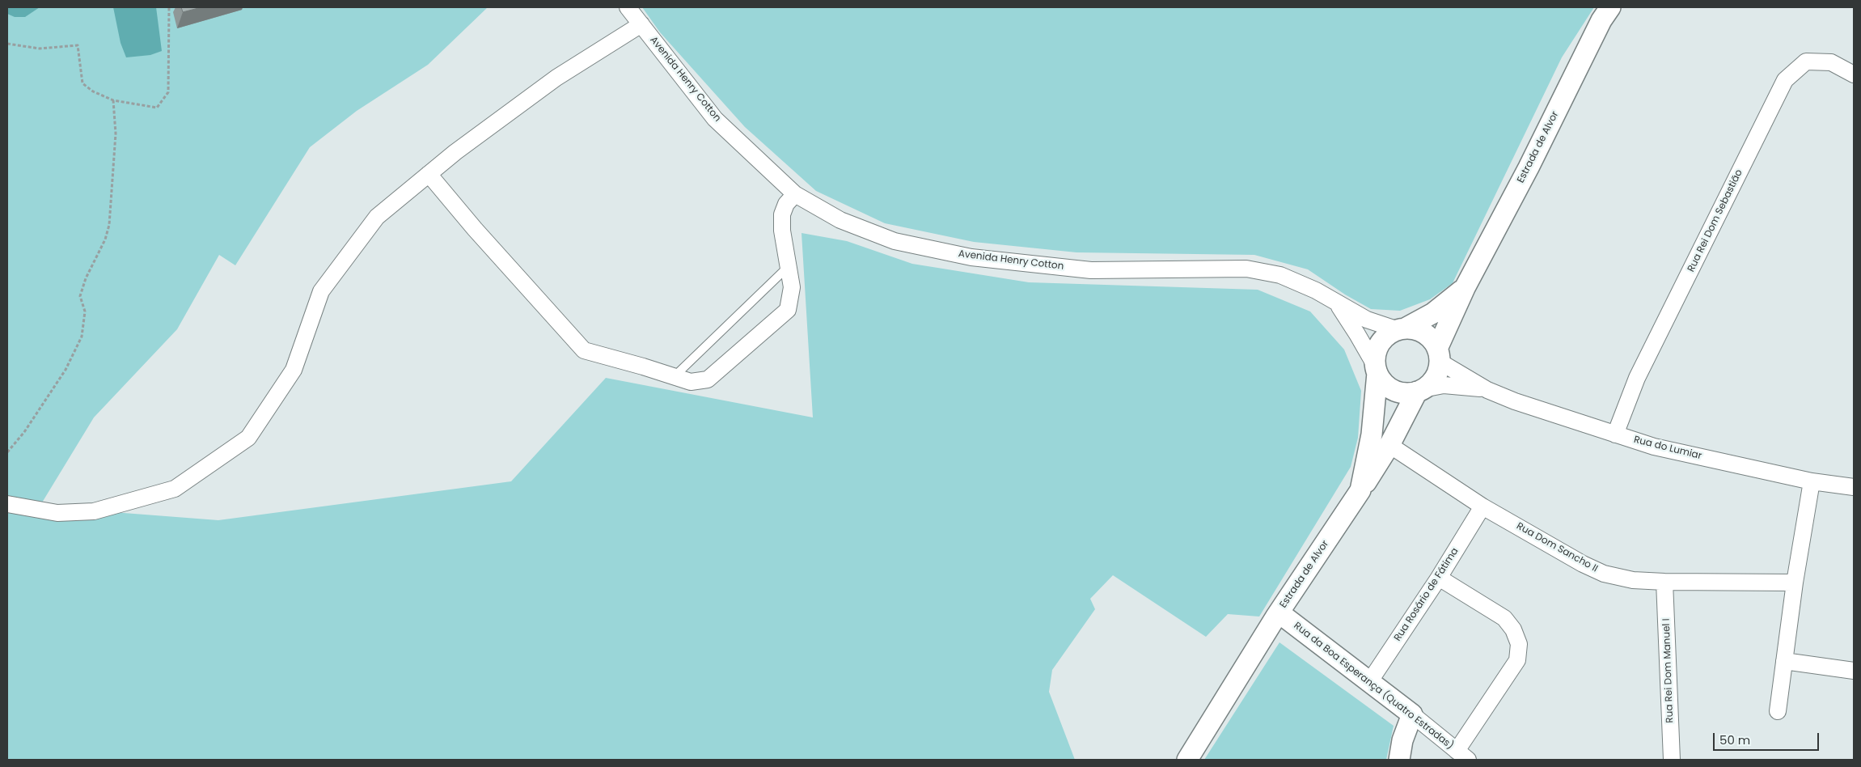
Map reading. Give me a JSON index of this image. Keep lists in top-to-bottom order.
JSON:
{
  "streets": {
    "street": [
      "Avenida Henry Cotton",
      "Estrada de Alvor",
      "Rua Rei Dom Sebastião",
      "Rua do Lumiar",
      "Rua Dom Sancho II",
      "Rua Rosário de Fátima",
      "Rua Rei Dom Manuel I",
      "Rua da Boa Esperança (Quatro Estradas)"
    ]
  },
  "crossings": [
    ["Avenida Henry Cotton", "Estrada de Alvor"],
    ["Estrada de Alvor", "Rua Dom Sancho II"],
    ["Estrada de Alvor", "Rua da Boa Esperança (Quatro Estradas)"],
    ["Rua Rei Dom Sebastião", "Rua do Lumiar"],
    ["Rua Dom Sancho II", "Rua Rosário de Fátima"],
    ["Rua Dom Sancho II", "Rua Rei Dom Manuel I"],
    ["Rua Rosário de Fátima", "Rua da Boa Esperança (Quatro Estradas)"]
  ],
  "scale_bar": "50 m"
}
